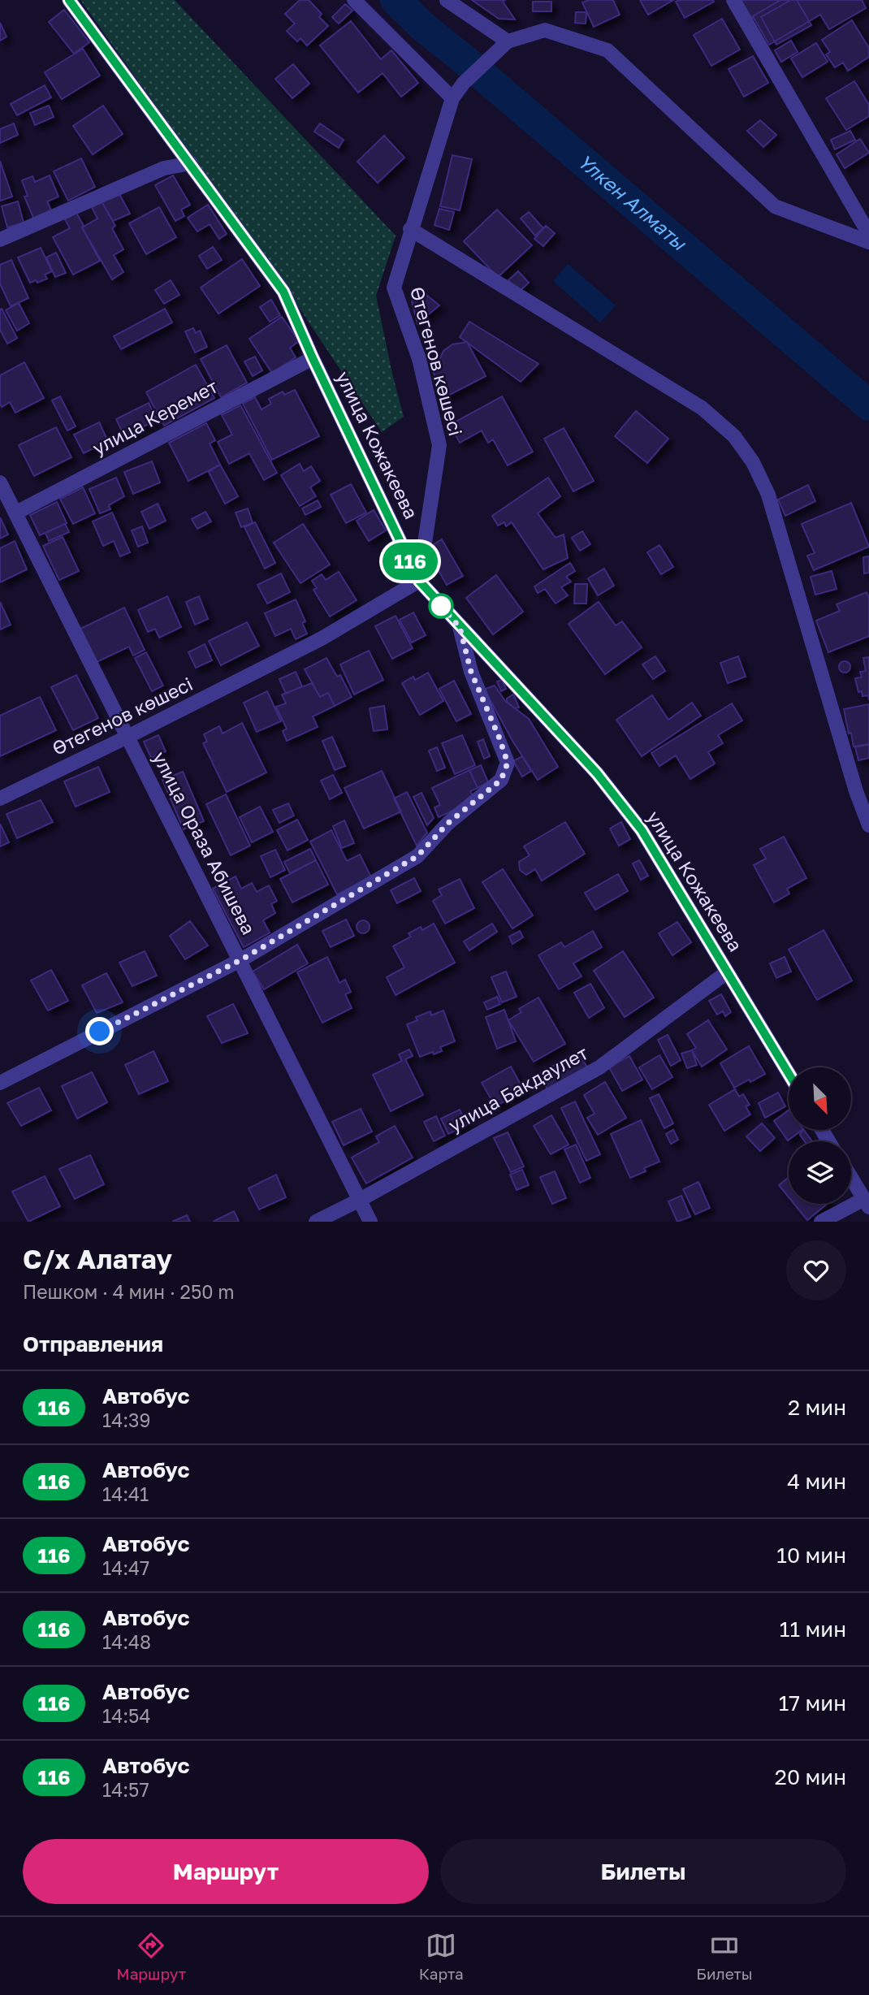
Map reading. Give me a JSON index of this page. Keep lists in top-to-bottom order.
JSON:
{
  "streets": {
    "street": [
      "Өтегенов көшесі",
      "улица Керемет",
      "улица Кожакеева",
      "улица Ораза Абишева",
      "улица Бакдаулет"
    ]
  },
  "crossings": [
    ["Өтегенов көшесі", "улица Кожакеева"],
    ["Өтегенов көшесі", "улица Ораза Абишева"],
    ["улица Керемет", "улица Кожакеева"],
    ["улица Керемет", "улица Ораза Абишева"],
    ["улица Кожакеева", "улица Бакдаулет"],
    ["улица Ораза Абишева", "улица Бакдаулет"]
  ],
  "water": ["Үлкен Алматы"],
  "lines": ["bus line 116"],
  "north": "bottom right",
  "page": {
    "on_map": "116",
    "heading": [
      ["С/х Алатау", "Пешком · 4 мин · 250 m"],
      "Отправления"
    ],
    "list": [
      {
        "mark": "116",
        "name": "Автобус",
        "note": "14:39",
        "value": "2 мин"
      },
      {
        "mark": "116",
        "name": "Автобус",
        "note": "14:41",
        "value": "4 мин"
      },
      {
        "mark": "116",
        "name": "Автобус",
        "note": "14:47",
        "value": "10 мин"
      },
      {
        "mark": "116",
        "name": "Автобус",
        "note": "14:48",
        "value": "11 мин"
      },
      {
        "mark": "116",
        "name": "Автобус",
        "note": "14:54",
        "value": "17 мин"
      },
      {
        "mark": "116",
        "name": "Автобус",
        "note": "14:57",
        "value": "20 мин"
      }
    ],
    "buttons": ["Маршрут", "Билеты"],
    "tabs": ["Маршрут", "Карта", "Билеты"]
  }
}
